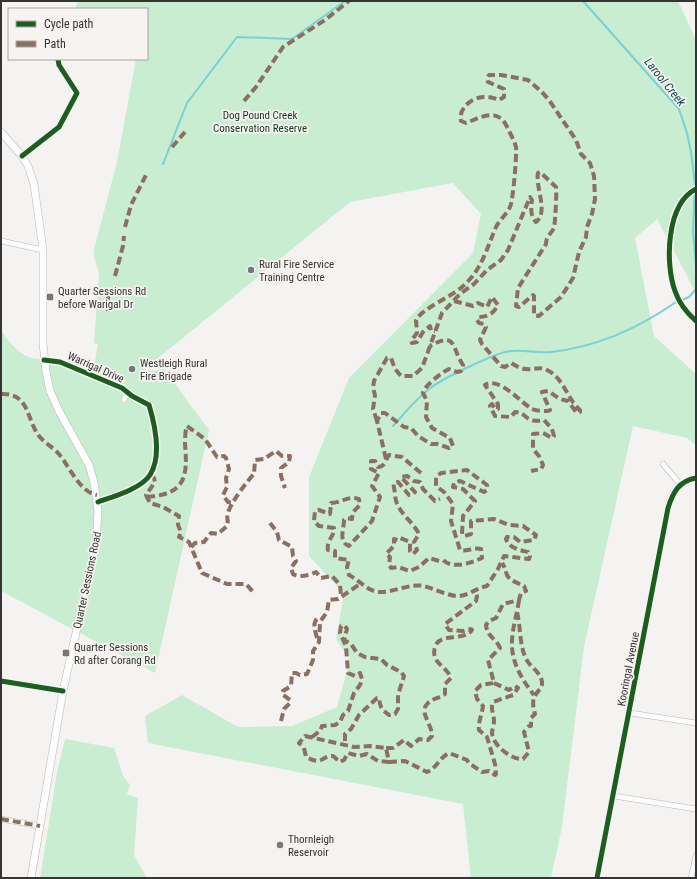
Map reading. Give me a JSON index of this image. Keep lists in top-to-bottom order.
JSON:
{
  "streets": {
    "main road": ["Quarter Sessions Road"],
    "street": ["Warrigal Drive", "Kooringal Avenue"]
  },
  "crossings": [
    ["Warrigal Drive", "Quarter Sessions Road"]
  ],
  "water": ["Larool Creek"],
  "parks": ["Dog Pound Creek Conservation Reserve"],
  "places": {
    "other": ["Rural Fire Service Training Centre", "Westleigh Rural Fire Brigade", "Thornleigh Reservoir"],
    "transit": ["Quarter Sessions Rd before Warigal Dr", "Quarter Sessions Rd after Corang Rd"]
  },
  "legend": ["Cycle path", "Path"]
}
